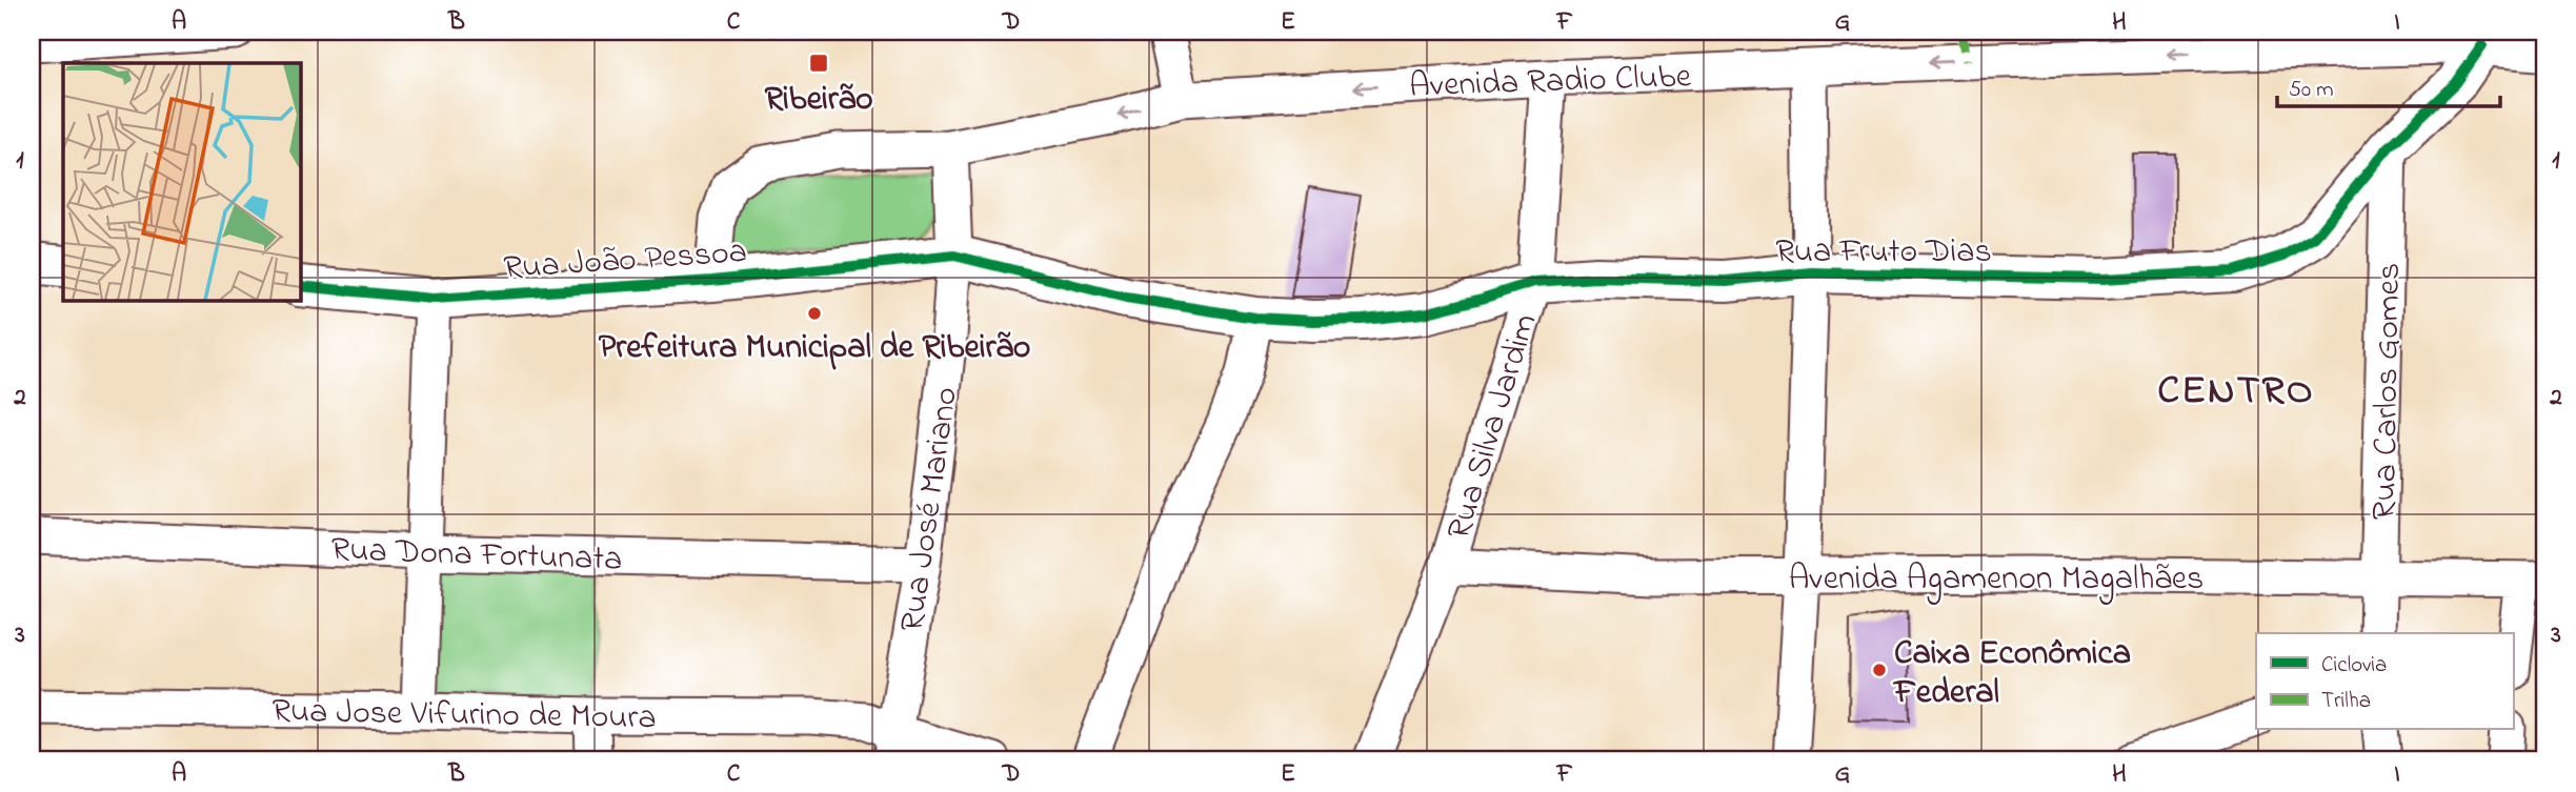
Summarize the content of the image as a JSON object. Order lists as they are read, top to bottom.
{
  "streets": {
    "street": [
      "Avenida Radio Clube",
      "Rua Fruto Dias",
      "Rua João Pessoa",
      "Rua Carlos Gomes",
      "Rua Silva Jardim",
      "Rua José Mariano",
      "Rua Dona Fortunata",
      "Avenida Agamenon Magalhães",
      "Rua Jose Vifurino de Moura"
    ]
  },
  "crossings": [
    ["Avenida Radio Clube", "Rua Fruto Dias"],
    ["Avenida Radio Clube", "Rua João Pessoa"],
    ["Avenida Radio Clube", "Rua Silva Jardim"],
    ["Avenida Radio Clube", "Rua José Mariano"],
    ["Rua Fruto Dias", "Rua João Pessoa"],
    ["Rua Fruto Dias", "Rua Carlos Gomes"],
    ["Rua Fruto Dias", "Rua Silva Jardim"],
    ["Rua João Pessoa", "Rua José Mariano"],
    ["Rua Carlos Gomes", "Avenida Agamenon Magalhães"],
    ["Rua Silva Jardim", "Avenida Agamenon Magalhães"],
    ["Rua José Mariano", "Rua Dona Fortunata"],
    ["Rua José Mariano", "Rua Jose Vifurino de Moura"]
  ],
  "one_way": ["Avenida Radio Clube"],
  "districts": ["CENTRO"],
  "places": {
    "transit": ["Ribeirão"],
    "other": ["Prefeitura Municipal de Ribeirão", "Caixa Econômica Federal"]
  },
  "legend": ["Ciclovia", "Trilha"],
  "scale_bar": "50 m",
  "grid": {
    "columns": [
      "A",
      "B",
      "C",
      "D",
      "E",
      "F",
      "G",
      "H",
      "I"
    ],
    "rows": ["1", "2", "3"]
  }
}
